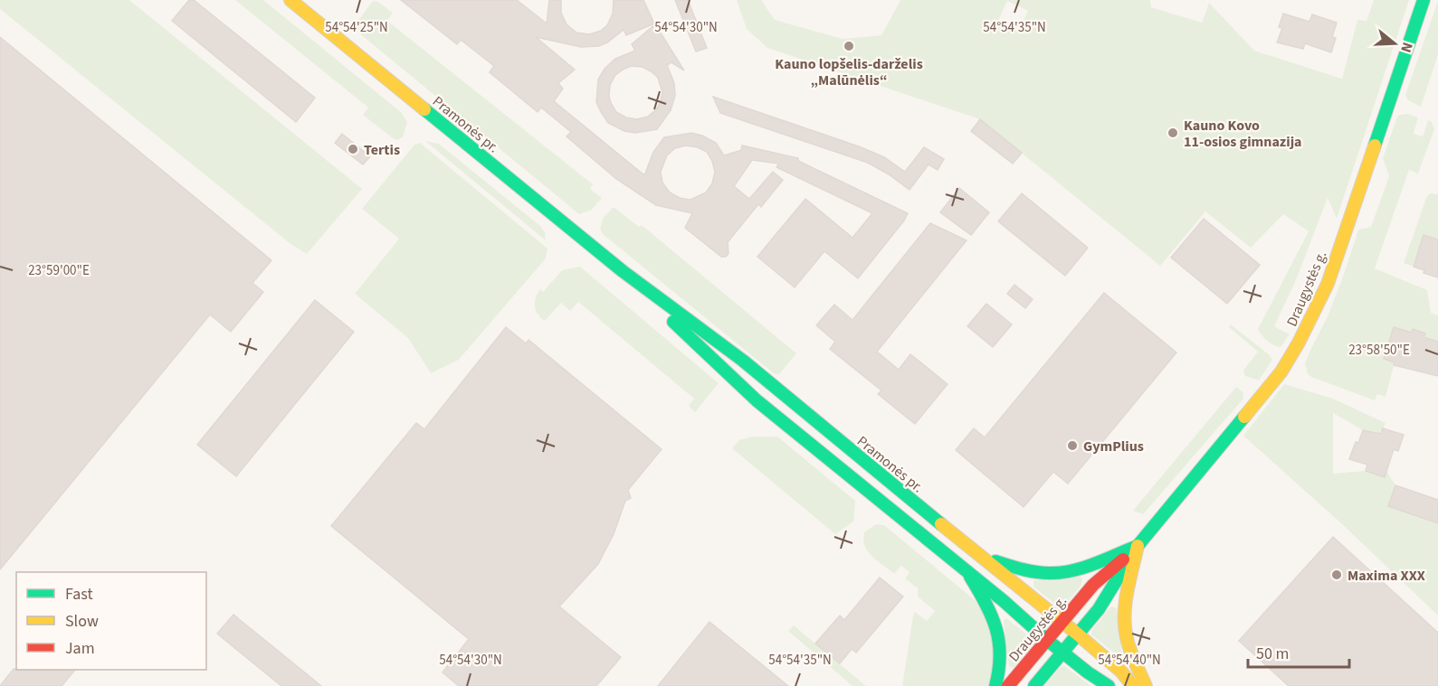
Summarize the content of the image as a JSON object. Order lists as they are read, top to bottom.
{
  "streets": {
    "main road": ["Pramonės pr.", "Draugystės g."]
  },
  "crossings": [
    ["Pramonės pr.", "Draugystės g."]
  ],
  "places": [
    "Kauno lopšelis-darželis „Malūnėlis“",
    "Kauno Kovo 11-osios gimnazija",
    "Tertis",
    "GymPlius",
    "Maxima XXX"
  ],
  "legend": ["Fast", "Slow", "Jam"],
  "scale_bar": "50 m",
  "north": "right",
  "coordinates": [
    "54°54'25\"N",
    "54°54'30\"N",
    "54°54'35\"N",
    "23°59'00\"E",
    "23°58'50\"E",
    "54°54'40\"N"
  ]
}
